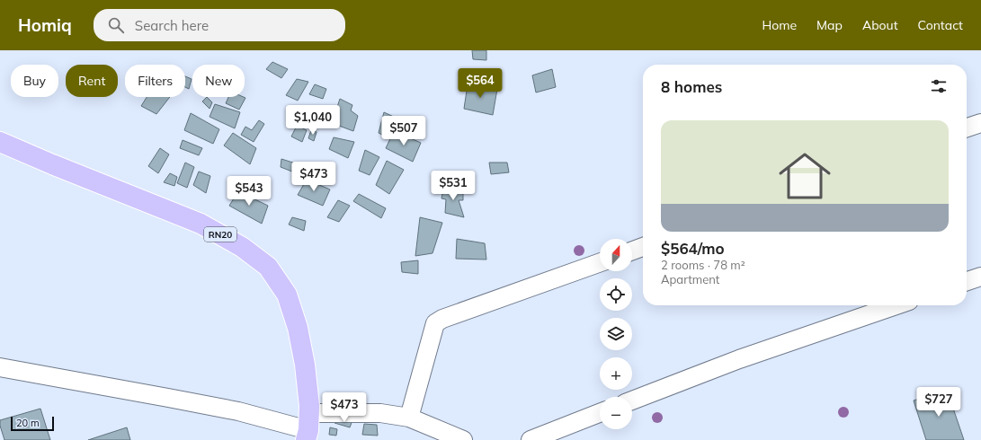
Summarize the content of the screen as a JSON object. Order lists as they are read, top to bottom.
{
  "streets": {
    "main road": ["RN20"]
  },
  "scale_bar": "20 m",
  "north": "top",
  "page": {
    "header": "Homiq",
    "search": "Search here",
    "nav": [
      "Home",
      "Map",
      "About",
      "Contact"
    ],
    "chip": [
      "Buy",
      "Rent",
      "Filters",
      "New"
    ],
    "heading": "8 homes",
    "price": [
      "$564",
      "$1,040",
      "$507",
      "$473",
      "$531",
      "$543",
      "$727",
      "$473"
    ],
    "list": [
      {
        "name": "$564/mo",
        "note": "2 rooms · 78 m² · Apartment"
      }
    ],
    "map_buttons": ["+", "−"],
    "scale": "20 m"
  }
}
